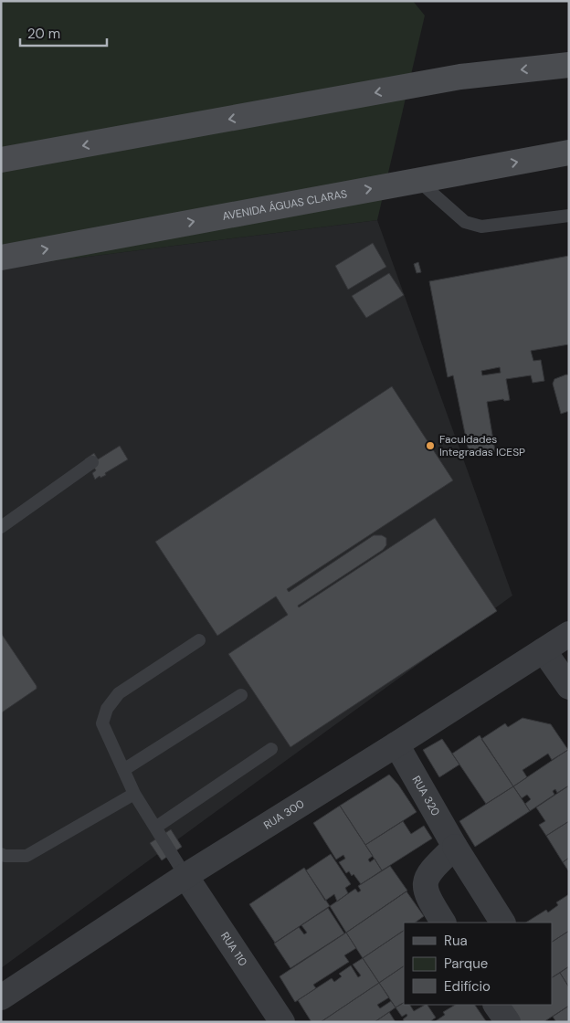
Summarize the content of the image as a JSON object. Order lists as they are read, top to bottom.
{
  "streets": {
    "main road": ["AVENIDA ÁGUAS CLARAS"],
    "street": ["RUA 320", "RUA 300", "RUA 110"]
  },
  "crossings": [
    ["RUA 320", "RUA 300"],
    ["RUA 300", "RUA 110"]
  ],
  "places": ["Faculdades Integradas ICESP"],
  "legend": ["Rua", "Parque", "Edifício"],
  "scale_bar": "20 m"
}
